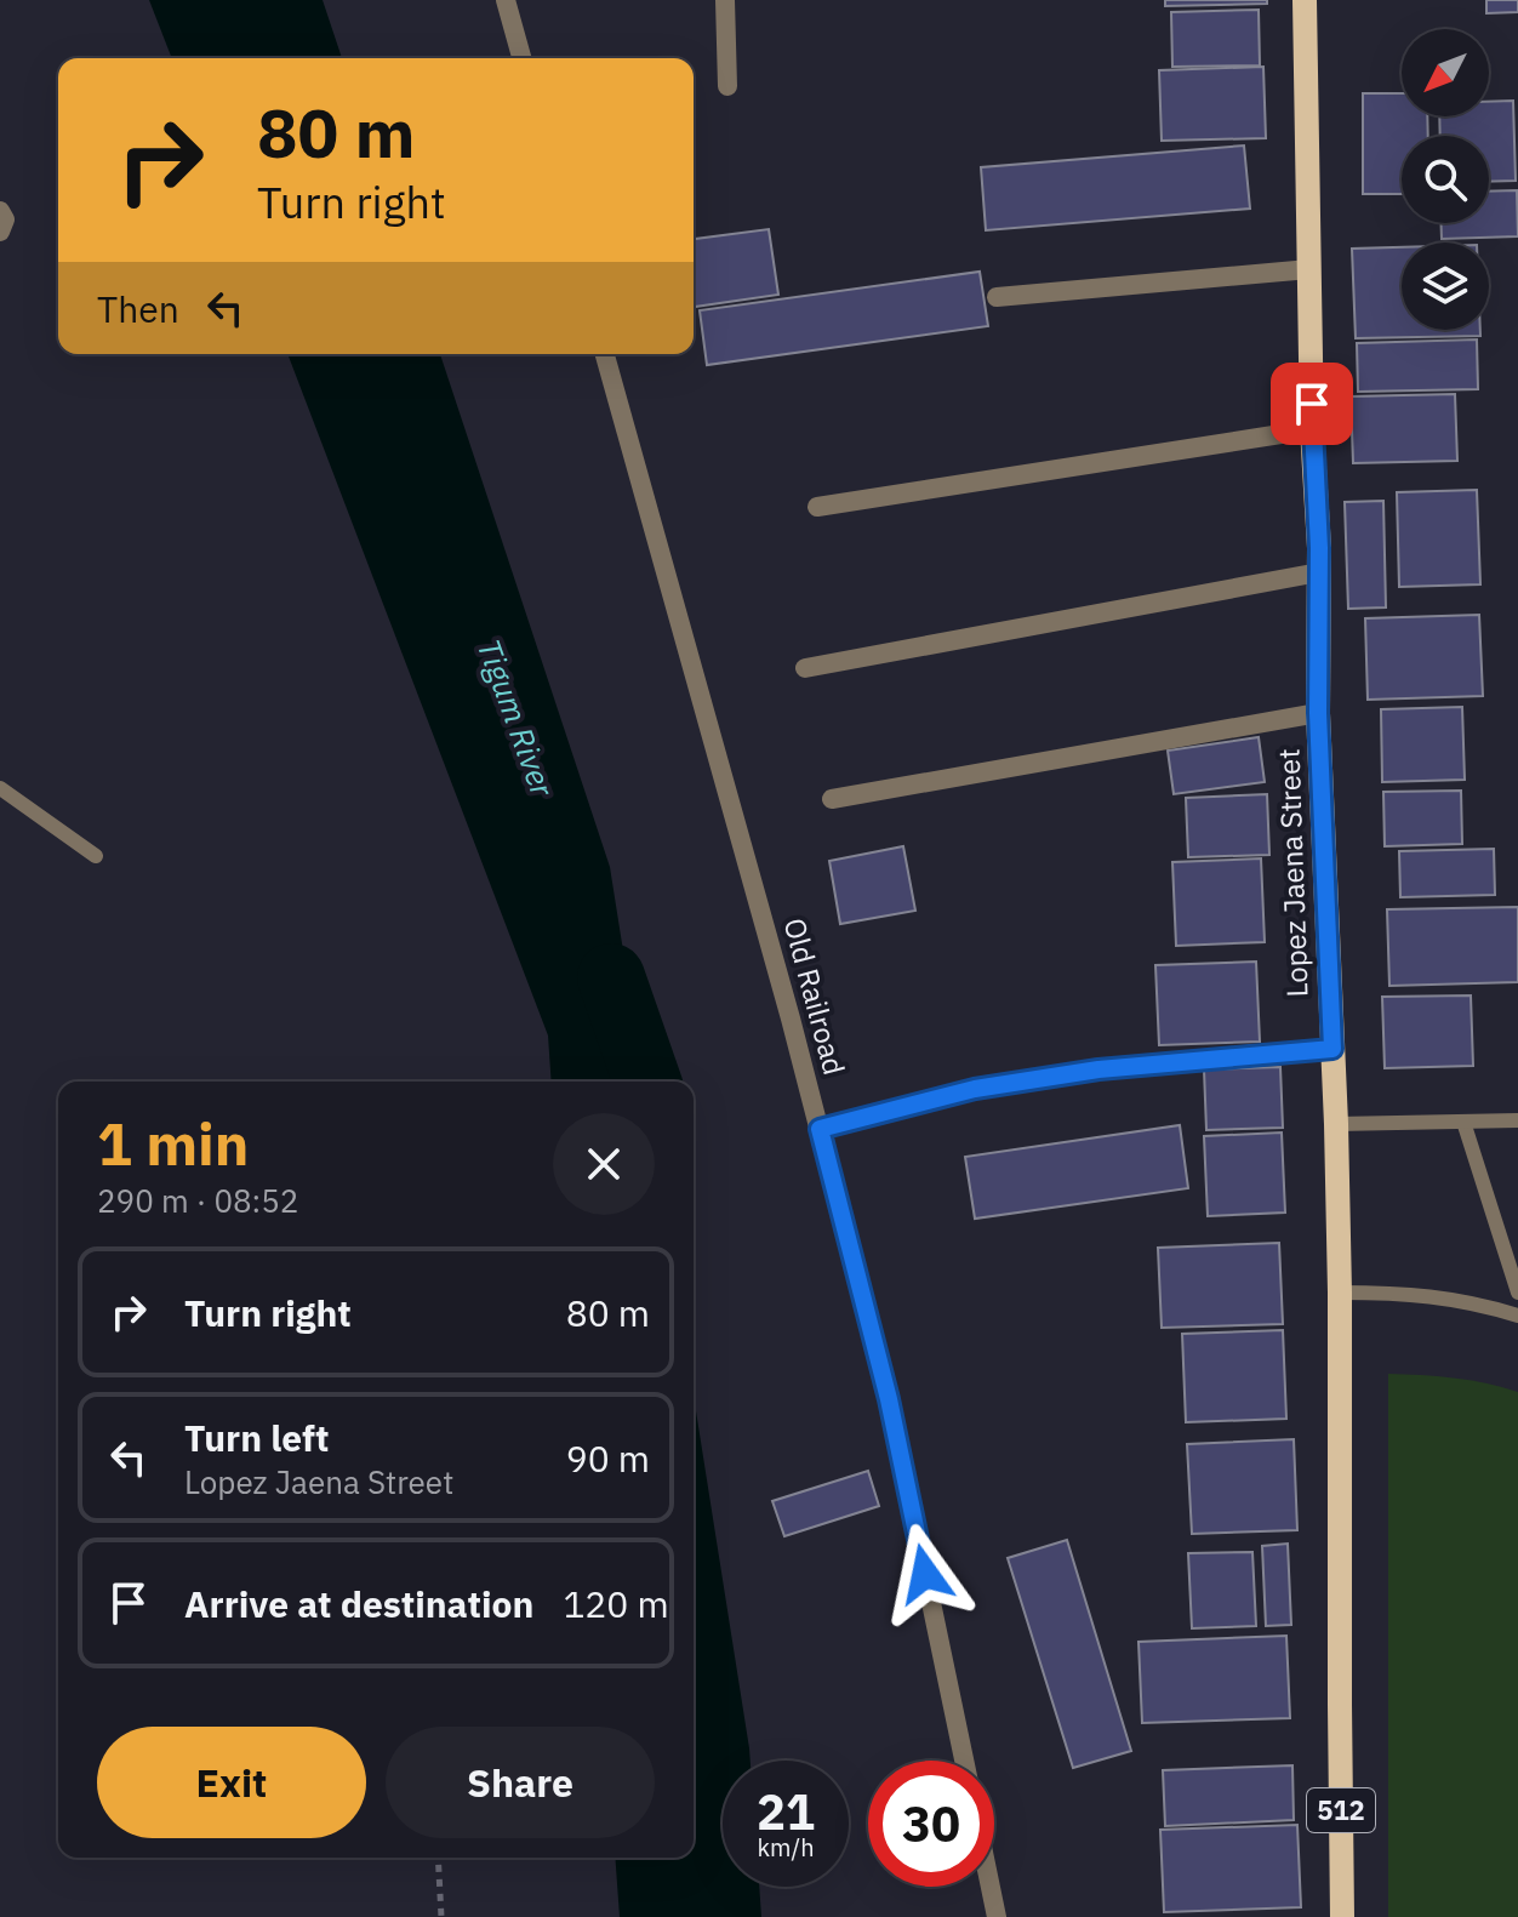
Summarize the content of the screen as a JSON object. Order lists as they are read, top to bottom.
{
  "streets": {
    "main road": ["Lopez Jaena Street", "512"],
    "street": ["Old Railroad"]
  },
  "water": ["Tigum River"],
  "north": "bottom left",
  "page": {
    "turn": ["80 m", "Turn right"],
    "then": "Then",
    "heading": ["1 min", "290 m · 08:52"],
    "list": [
      {
        "name": "Turn right",
        "value": "80 m"
      },
      {
        "name": "Turn left",
        "note": "Lopez Jaena Street",
        "value": "90 m"
      },
      {
        "name": "Arrive at destination",
        "value": "120 m"
      }
    ],
    "buttons": ["Exit", "Share"],
    "speed": "21 km/h",
    "limit": "30"
  }
}
